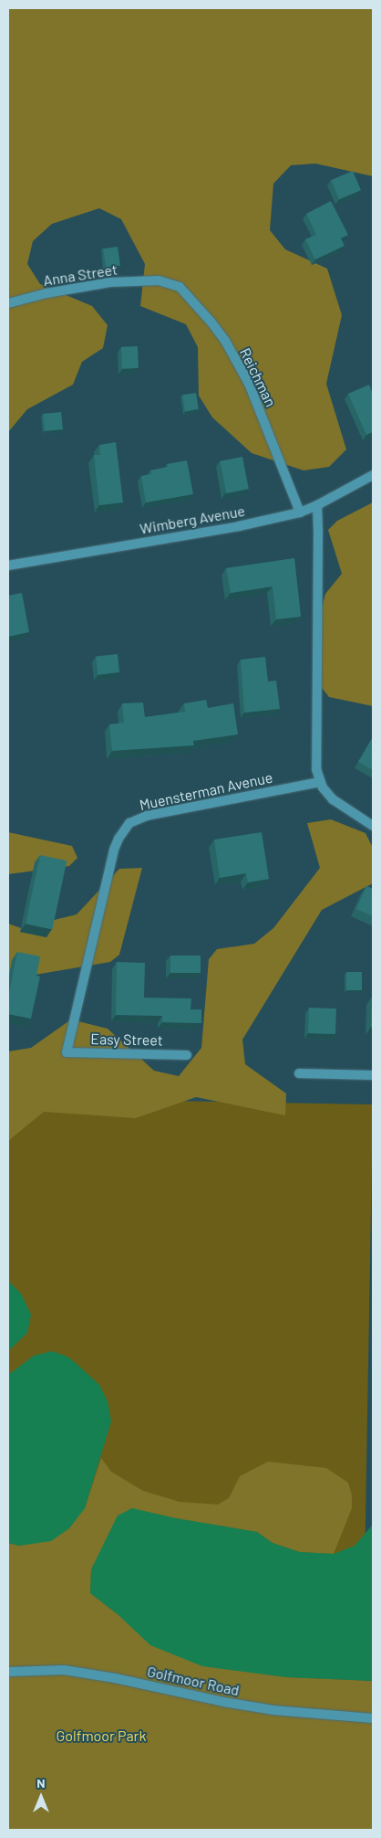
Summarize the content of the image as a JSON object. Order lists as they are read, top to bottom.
{
  "streets": {
    "street": [
      "Anna Street",
      "Reichman",
      "Wimberg Avenue",
      "Muensterman Avenue",
      "Easy Street",
      "Golfmoor Road"
    ]
  },
  "crossings": [
    ["Anna Street", "Reichman"],
    ["Reichman", "Wimberg Avenue"],
    ["Muensterman Avenue", "Easy Street"]
  ],
  "parks": ["Golfmoor Park"],
  "north": "top"
}
